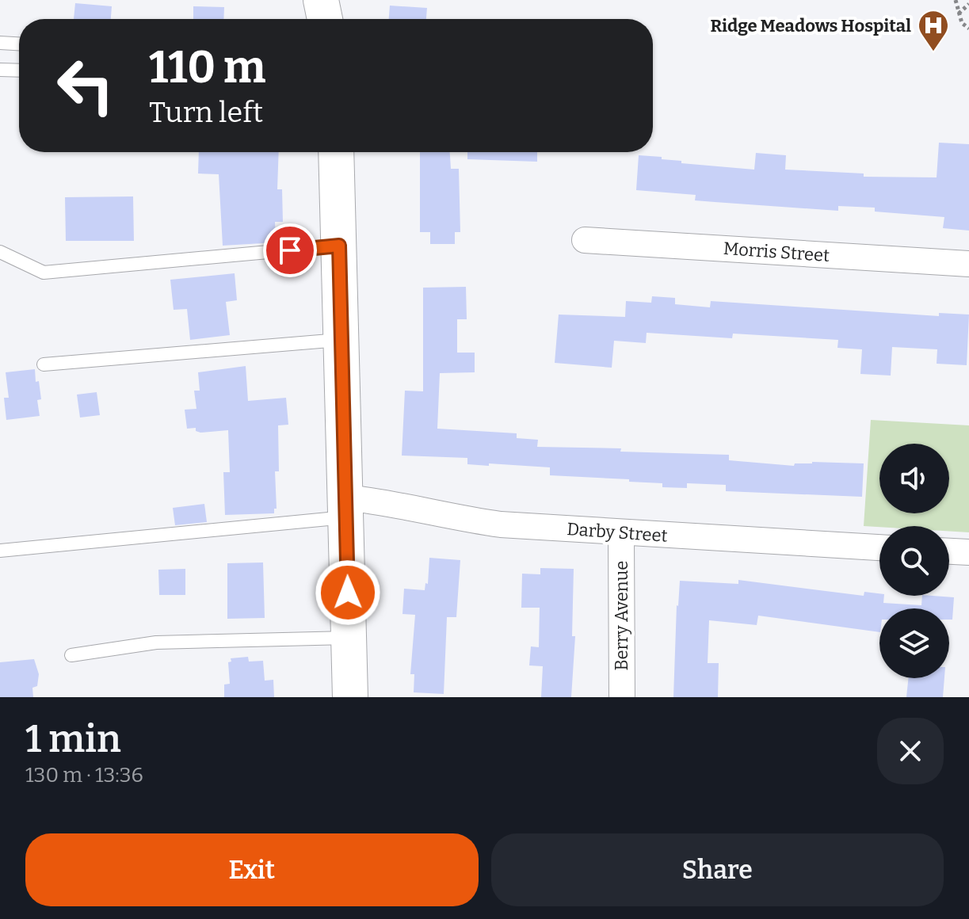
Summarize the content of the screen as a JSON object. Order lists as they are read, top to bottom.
{
  "streets": {
    "street": ["Morris Street", "Darby Street", "Berry Avenue"]
  },
  "crossings": [
    ["Darby Street", "Berry Avenue"]
  ],
  "places": {
    "hospital": ["Ridge Meadows Hospital"]
  },
  "page": {
    "turn": ["110 m", "Turn left"],
    "heading": ["1 min", "130 m · 13:36"],
    "buttons": ["Exit", "Share"]
  }
}
